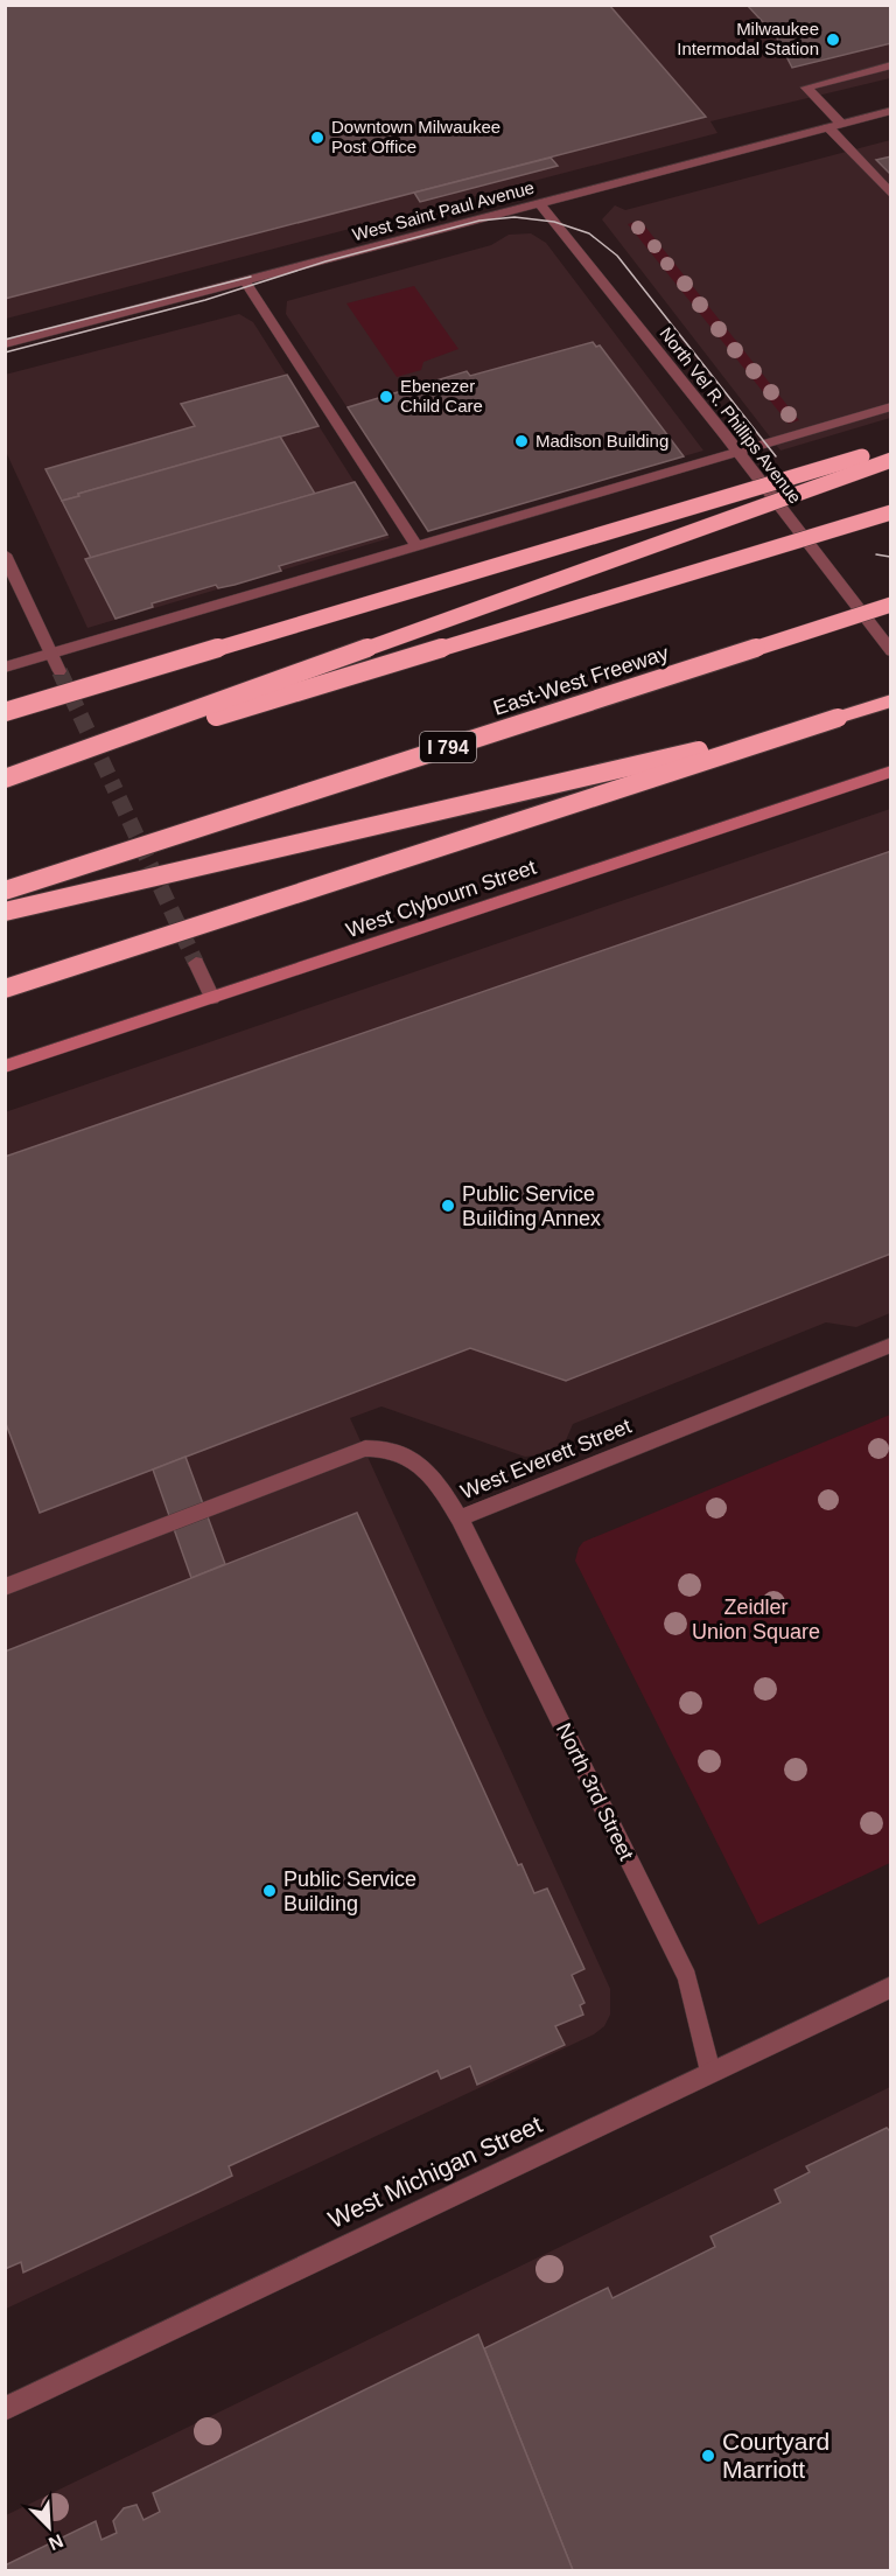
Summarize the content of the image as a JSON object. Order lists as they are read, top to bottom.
{
  "streets": {
    "highway": ["East-West Freeway", "I 794"],
    "main road": ["West Clybourn Street"],
    "street": [
      "West Saint Paul Avenue",
      "North Vel R. Phillips Avenue",
      "West Everett Street",
      "North 3rd Street",
      "West Michigan Street"
    ]
  },
  "crossings": [
    ["West Saint Paul Avenue", "North Vel R. Phillips Avenue"],
    ["West Everett Street", "North 3rd Street"],
    ["North 3rd Street", "West Michigan Street"]
  ],
  "parks": ["Zeidler Union Square"],
  "places": [
    "Milwaukee Intermodal Station",
    "Downtown Milwaukee Post Office",
    "Ebenezer Child Care",
    "Madison Building",
    "Public Service Building Annex",
    "Public Service Building",
    "Courtyard Marriott"
  ],
  "north": "bottom right"
}
